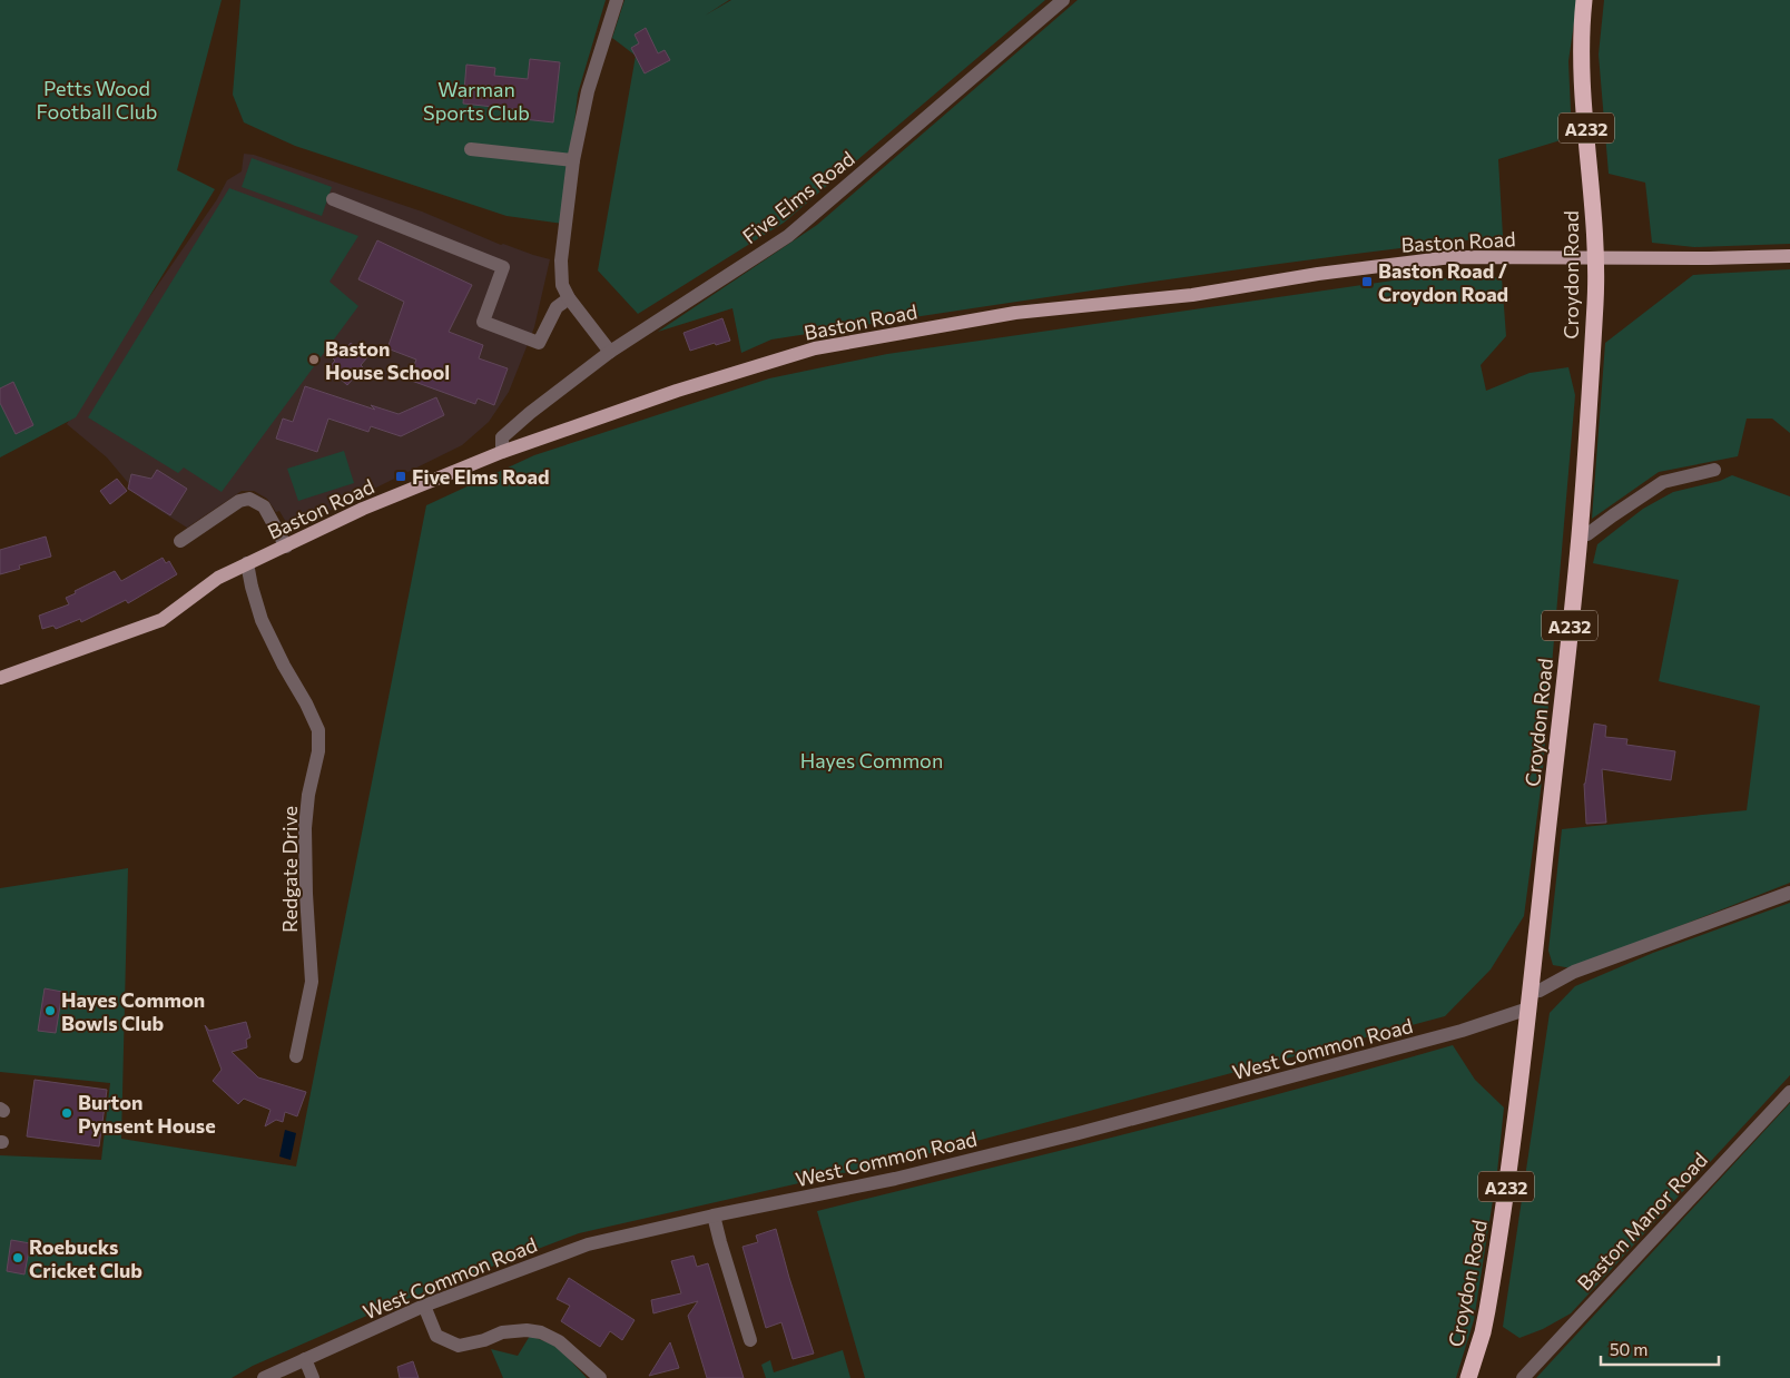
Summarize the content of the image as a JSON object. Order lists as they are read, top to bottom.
{
  "streets": {
    "highway": ["A232", "Croydon Road"],
    "main road": ["Baston Road"],
    "street": [
      "Five Elms Road",
      "Redgate Drive",
      "West Common Road",
      "Baston Manor Road"
    ]
  },
  "crossings": [
    ["Five Elms Road", "Baston Road"],
    ["Baston Road", "Croydon Road"],
    ["Baston Road", "Redgate Drive"],
    ["Croydon Road", "West Common Road"]
  ],
  "parks": ["Petts Wood Football Club", "Warman Sports Club", "Hayes Common"],
  "places": {
    "transit": ["Baston Road / Croydon Road", "Five Elms Road"],
    "other": [
      "Baston House School",
      "Hayes Common Bowls Club",
      "Burton Pynsent House",
      "Roebucks Cricket Club"
    ]
  },
  "scale_bar": "50 m"
}
